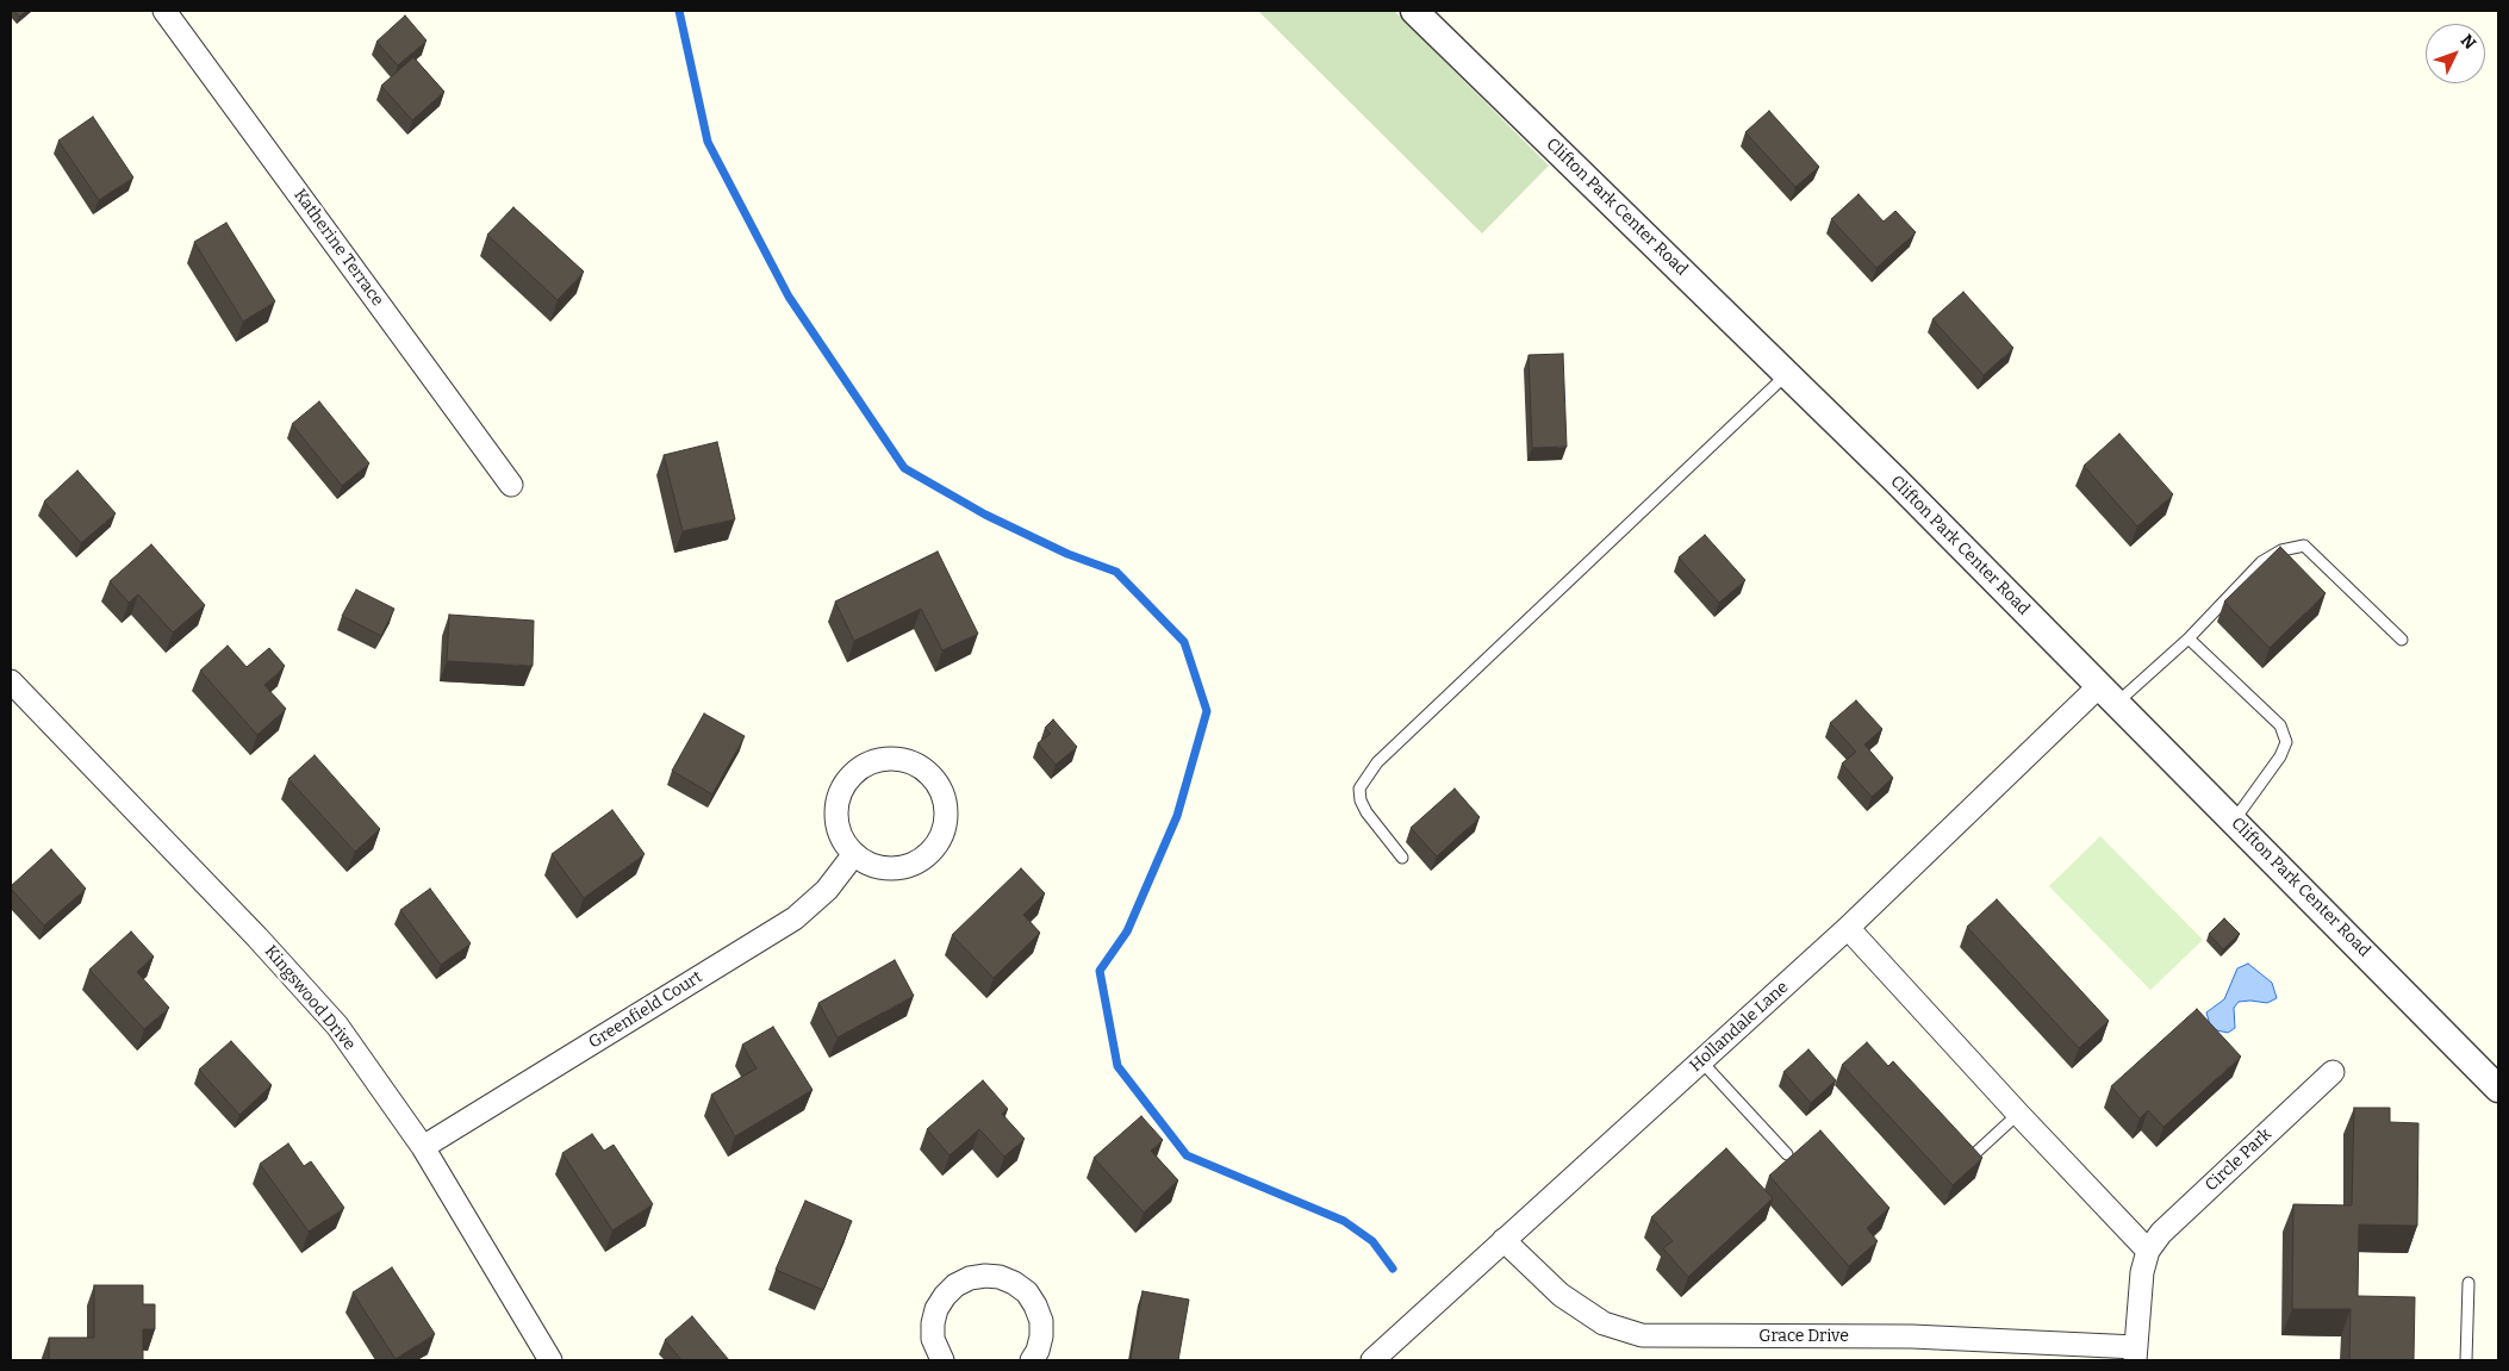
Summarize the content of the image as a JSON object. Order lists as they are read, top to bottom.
{
  "streets": {
    "street": [
      "Clifton Park Center Road",
      "Katherine Terrace",
      "Kingswood Drive",
      "Greenfield Court",
      "Hollandale Lane",
      "Circle Park",
      "Grace Drive"
    ]
  },
  "crossings": [
    ["Clifton Park Center Road", "Hollandale Lane"],
    ["Kingswood Drive", "Greenfield Court"],
    ["Hollandale Lane", "Grace Drive"],
    ["Circle Park", "Grace Drive"]
  ],
  "north": "top right"
}
